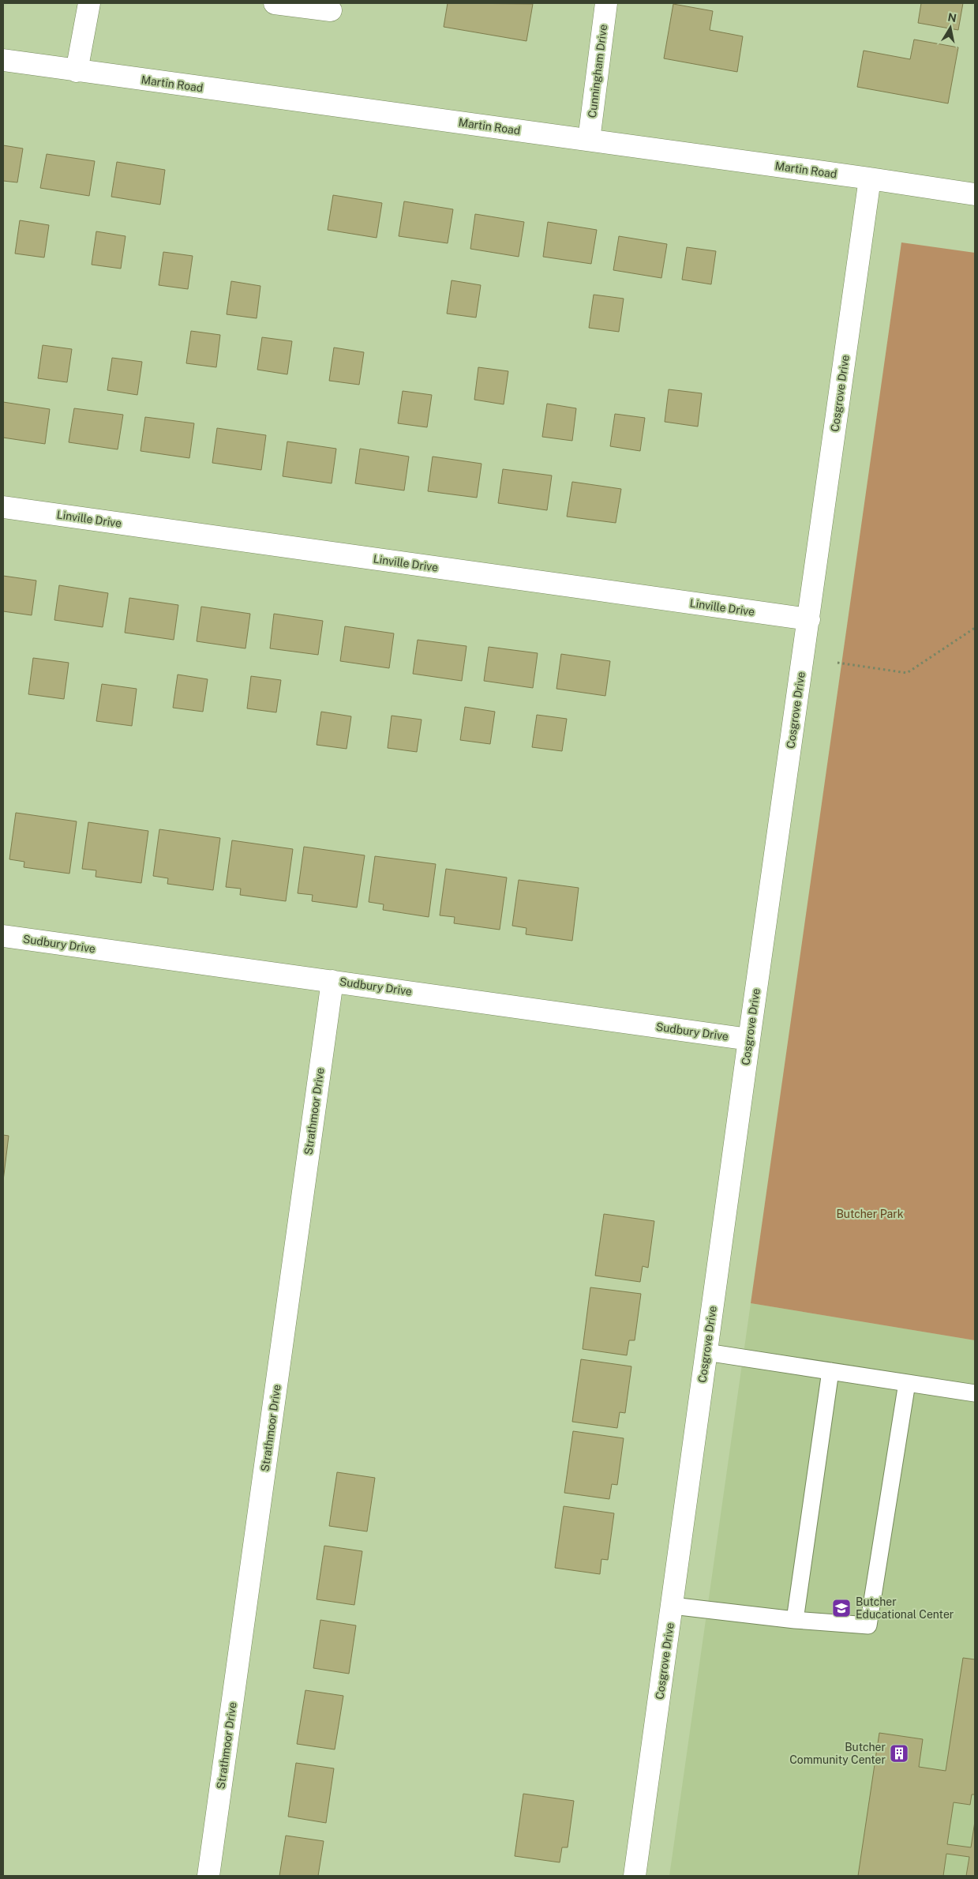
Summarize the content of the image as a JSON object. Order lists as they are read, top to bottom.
{
  "streets": {
    "street": [
      "Cunningham Drive",
      "Martin Road",
      "Cosgrove Drive",
      "Linville Drive",
      "Sudbury Drive",
      "Strathmoor Drive"
    ]
  },
  "crossings": [
    ["Cunningham Drive", "Martin Road"],
    ["Martin Road", "Cosgrove Drive"],
    ["Cosgrove Drive", "Linville Drive"],
    ["Cosgrove Drive", "Sudbury Drive"],
    ["Sudbury Drive", "Strathmoor Drive"]
  ],
  "parks": ["Butcher Park"],
  "places": {
    "school or university": ["Butcher Educational Center"],
    "building": ["Butcher Community Center"]
  },
  "north": "top"
}
